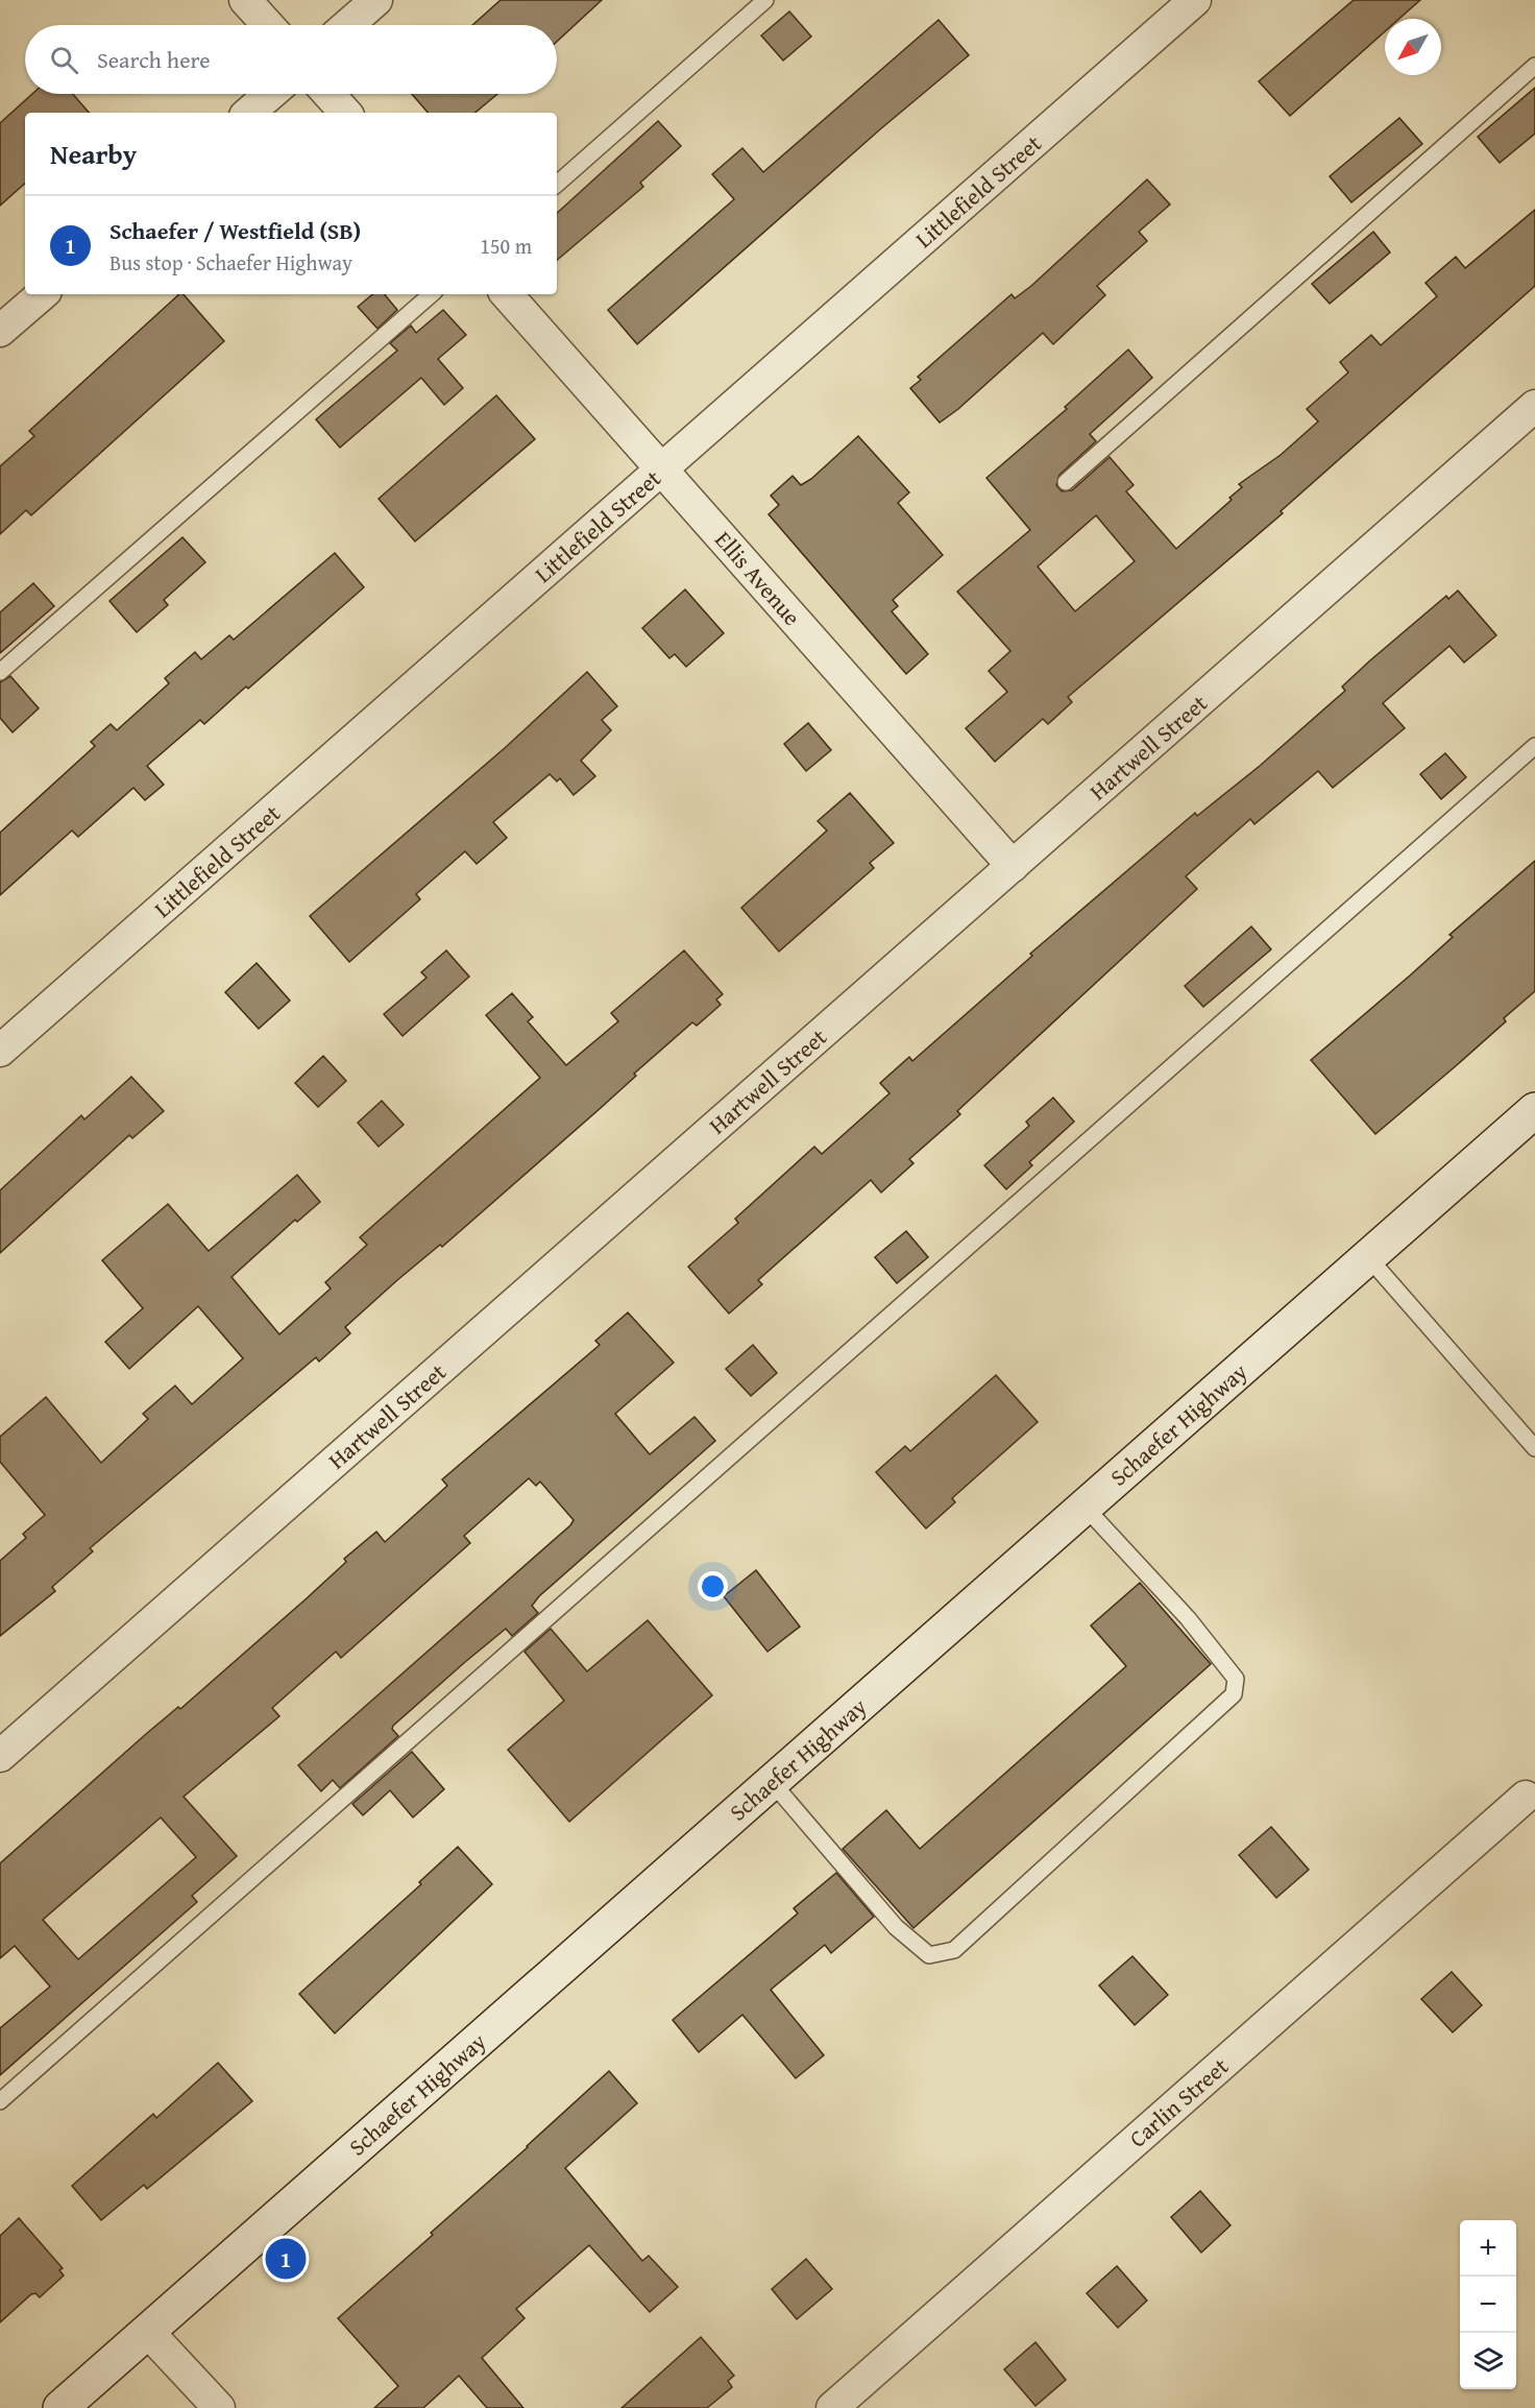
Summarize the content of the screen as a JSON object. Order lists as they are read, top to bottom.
{
  "streets": {
    "main road": ["Schaefer Highway"],
    "street": [
      "Littlefield Street",
      "Ellis Avenue",
      "Hartwell Street",
      "Carlin Street"
    ]
  },
  "crossings": [
    ["Littlefield Street", "Ellis Avenue"],
    ["Ellis Avenue", "Hartwell Street"]
  ],
  "north": "bottom left",
  "page": {
    "search": "Search here",
    "heading": "Nearby",
    "list": [
      {
        "mark": "1",
        "name": "Schaefer / Westfield (SB)",
        "note": "Bus stop · Schaefer Highway",
        "value": "150 m"
      }
    ],
    "map_buttons": ["+", "−"],
    "pins": "1"
  }
}
